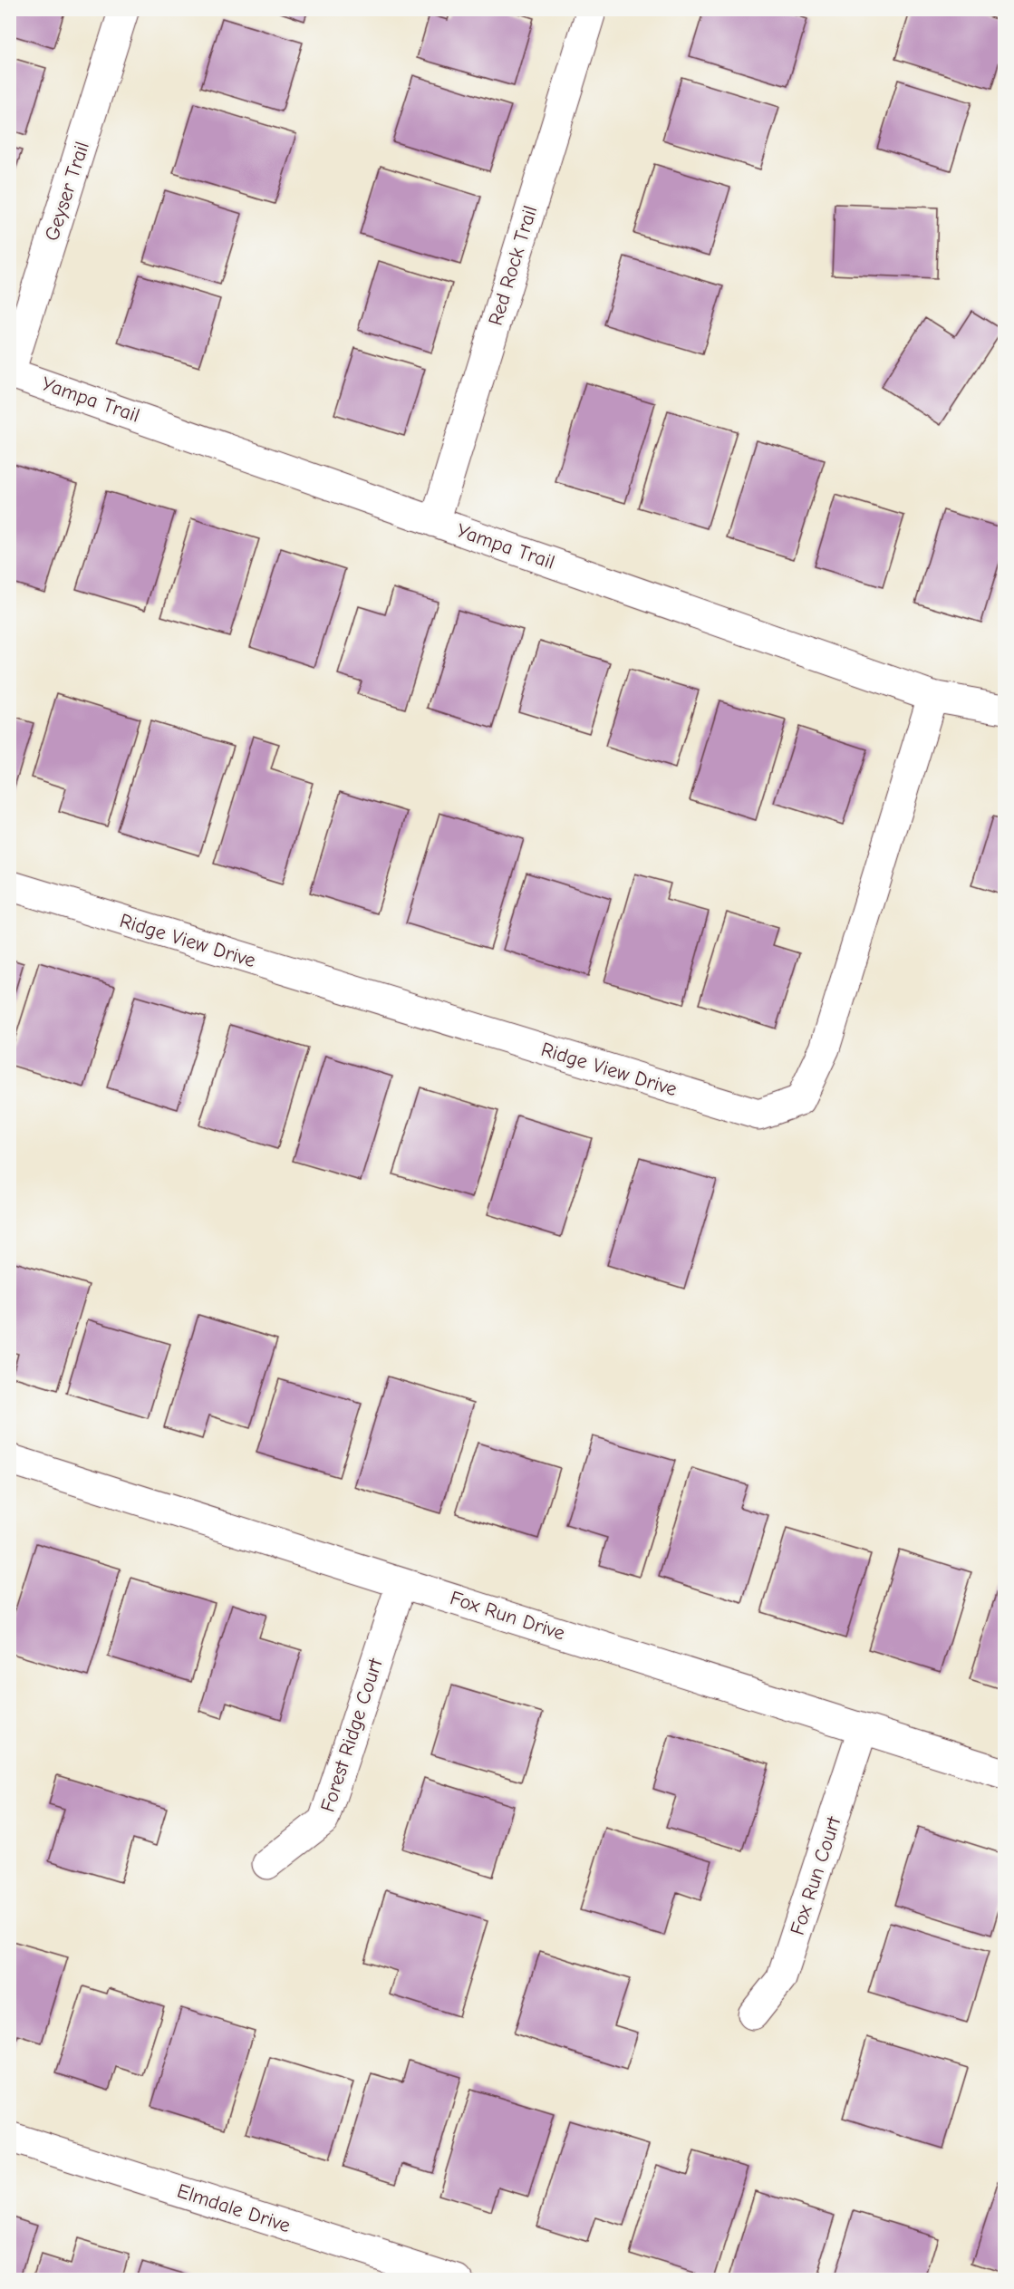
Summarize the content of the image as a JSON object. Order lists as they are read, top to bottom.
{
  "streets": {
    "street": [
      "Geyser Trail",
      "Red Rock Trail",
      "Yampa Trail",
      "Ridge View Drive",
      "Fox Run Drive",
      "Forest Ridge Court",
      "Fox Run Court",
      "Elmdale Drive"
    ]
  },
  "crossings": [
    ["Geyser Trail", "Yampa Trail"],
    ["Red Rock Trail", "Yampa Trail"],
    ["Yampa Trail", "Ridge View Drive"],
    ["Fox Run Drive", "Forest Ridge Court"],
    ["Fox Run Drive", "Fox Run Court"]
  ]
}
